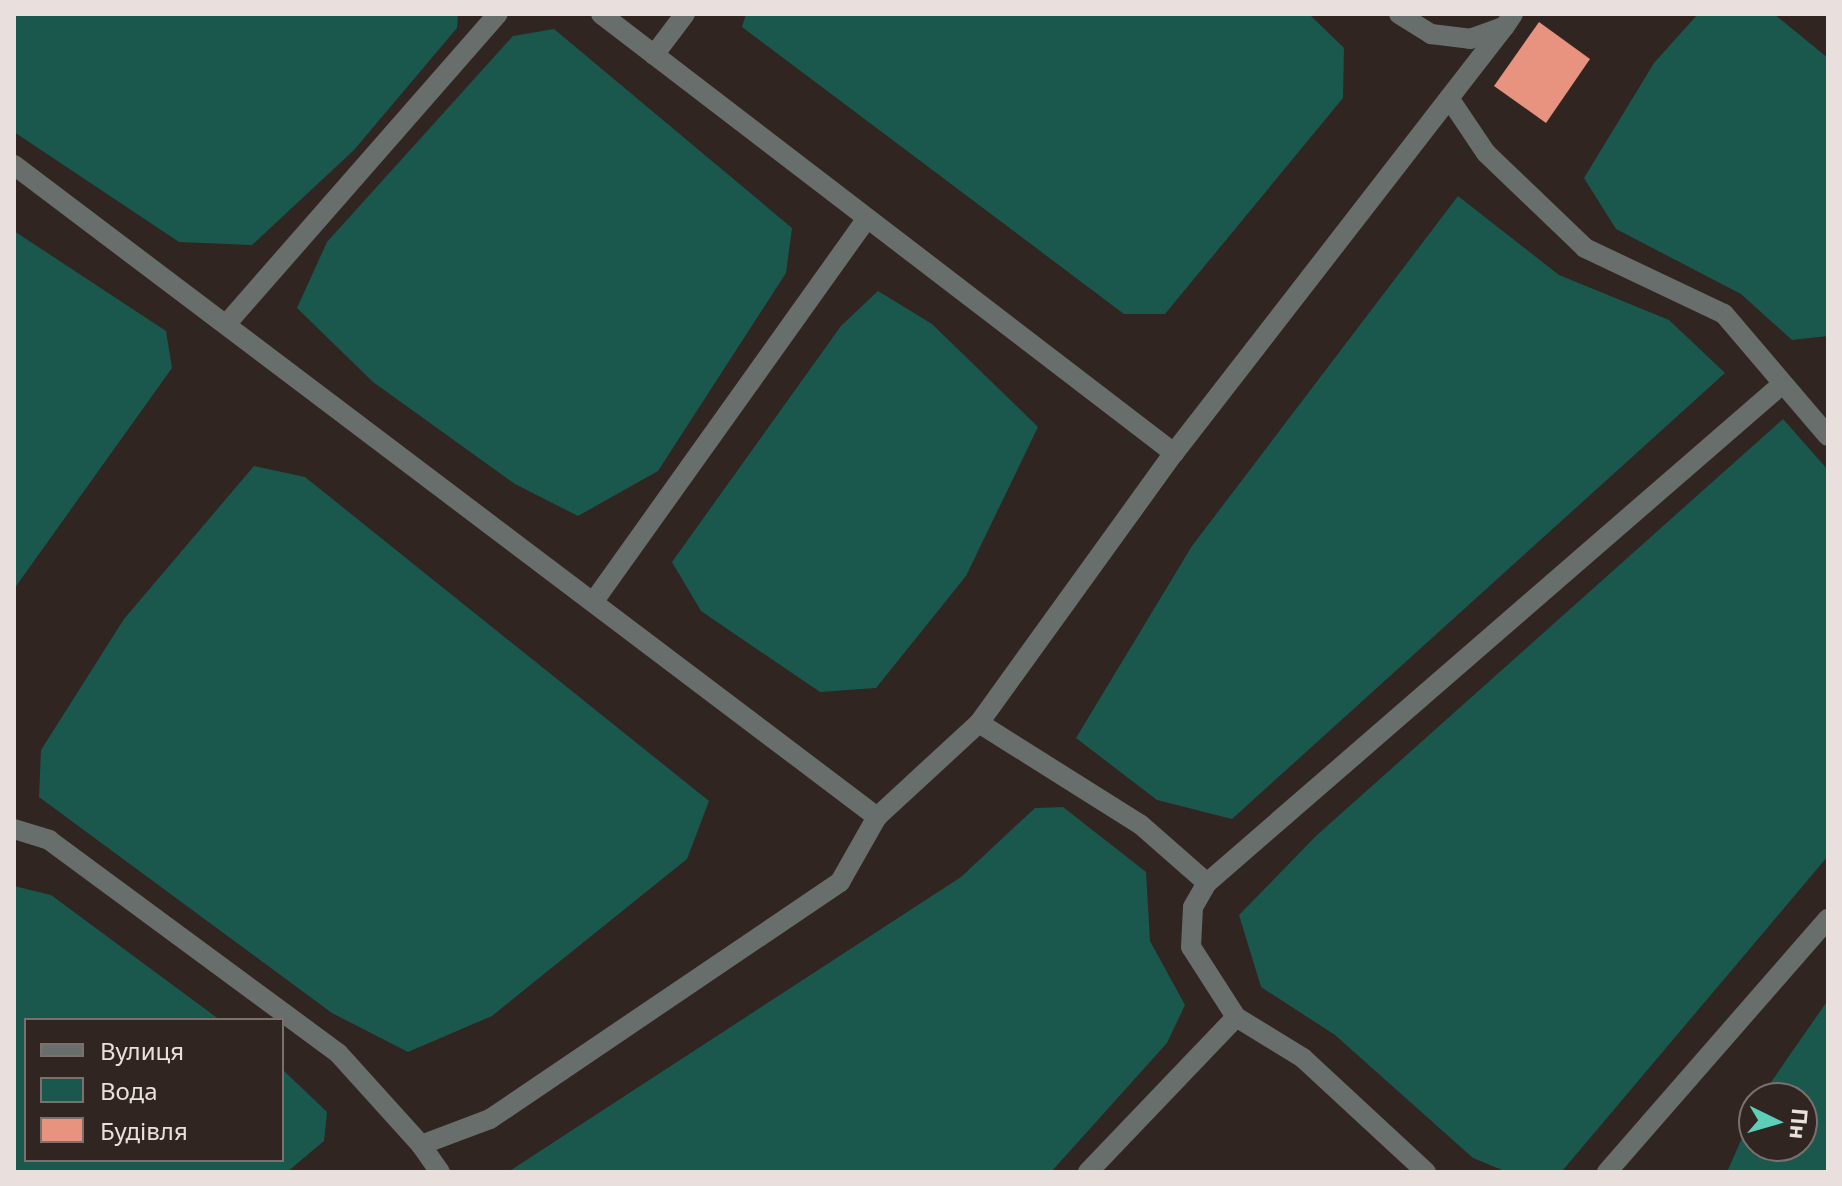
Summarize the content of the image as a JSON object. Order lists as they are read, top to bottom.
{
  "legend": ["Вулиця", "Вода", "Будівля"],
  "north": "right"
}
